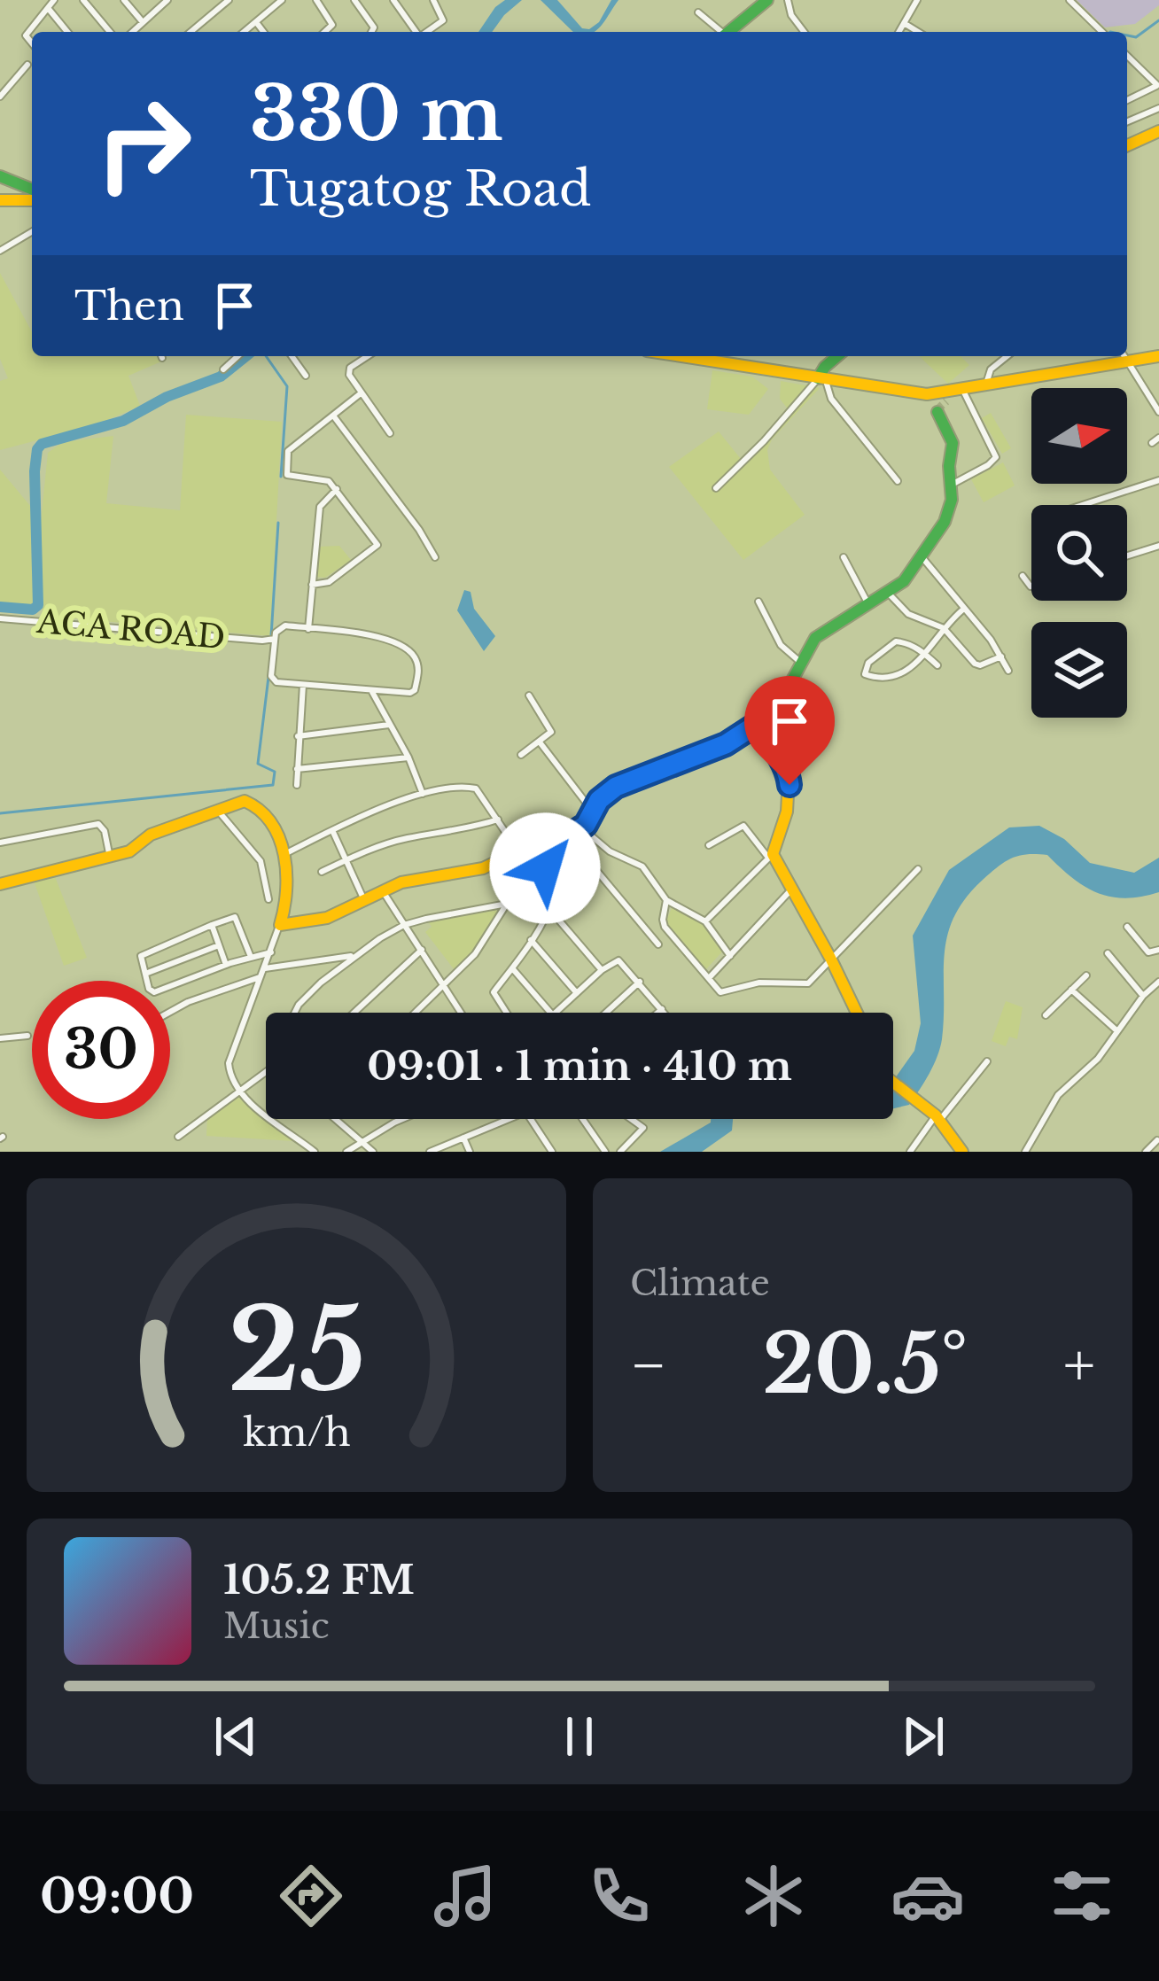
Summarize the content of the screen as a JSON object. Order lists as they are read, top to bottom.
{
  "streets": {
    "street": ["ACA ROAD"]
  },
  "north": "right",
  "page": {
    "turn": ["330 m", "Tugatog Road"],
    "then": "Then",
    "limit": "30",
    "trip": "09:01 · 1 min · 410 m",
    "tile": "Climate",
    "heat": ["−", "20.5°", "+"],
    "song": ["105.2 FM", "Music"],
    "tabs": "09:00",
    "gauge": ["25", "km/h"]
  }
}
